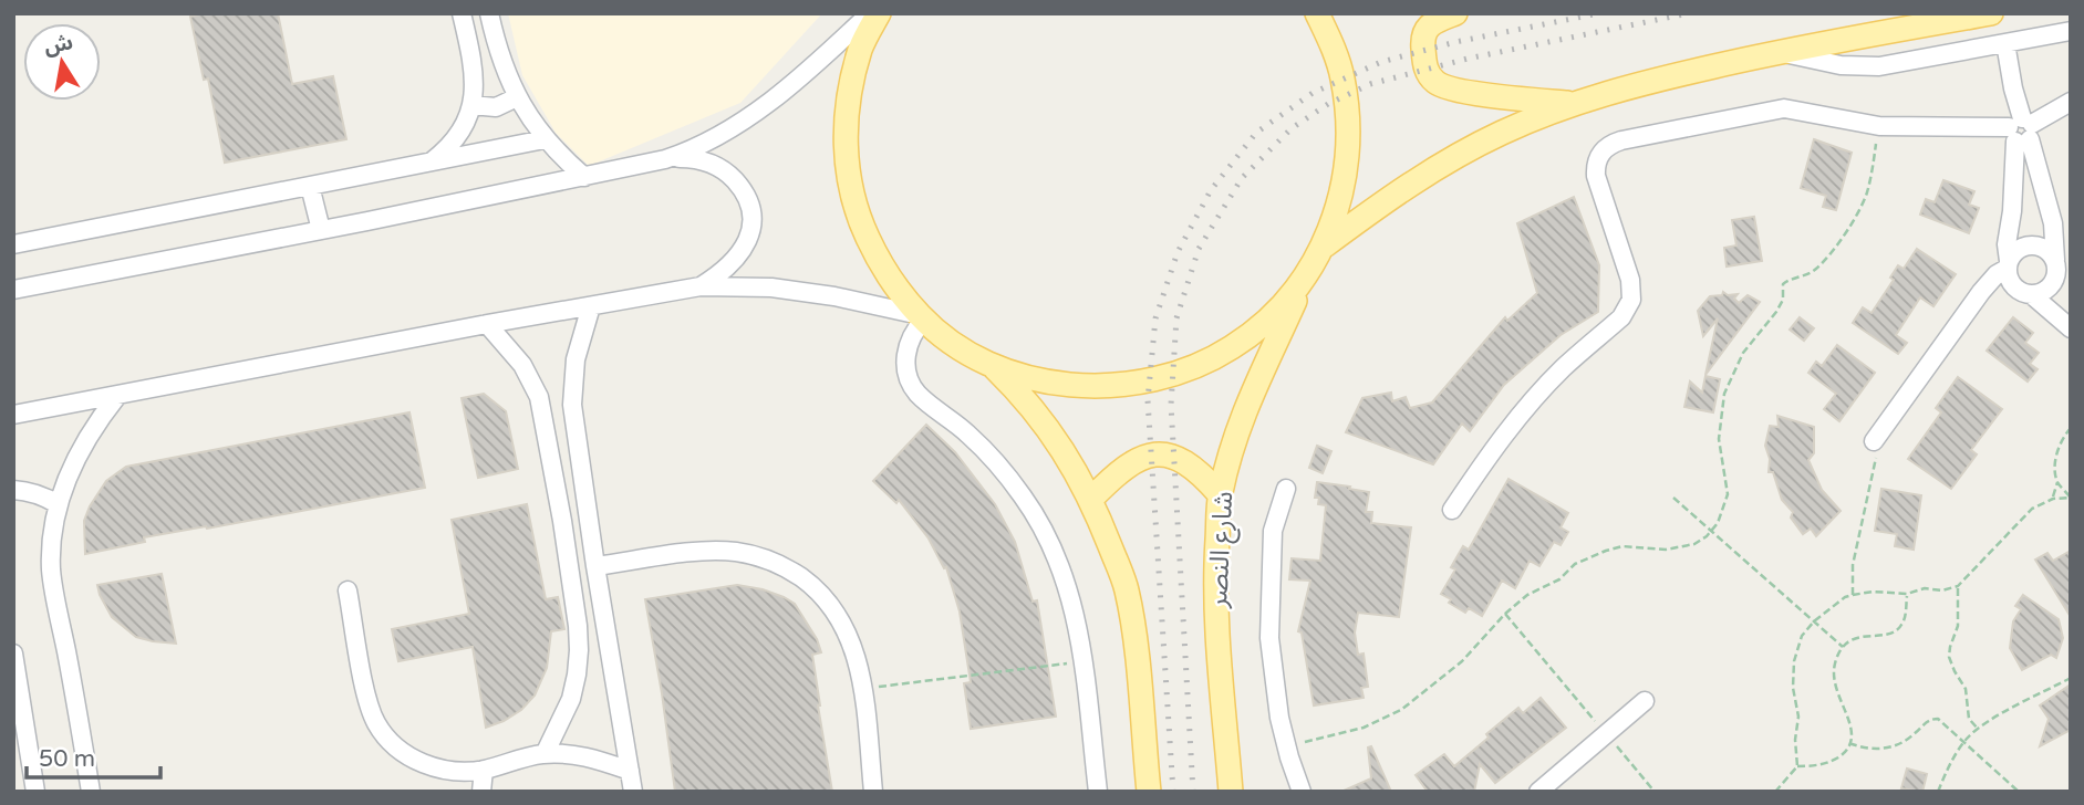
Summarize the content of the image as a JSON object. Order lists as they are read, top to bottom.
{
  "streets": {
    "main road": ["شارع النصر"]
  },
  "scale_bar": "50 m",
  "north": "top"
}
